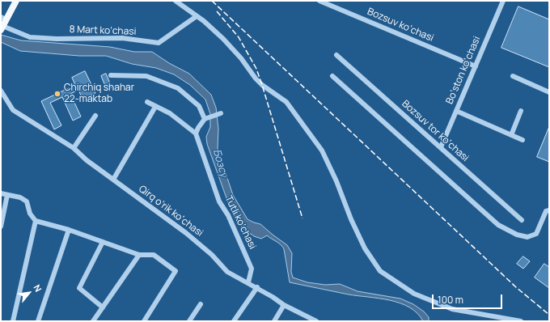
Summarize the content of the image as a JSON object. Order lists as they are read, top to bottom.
{
  "streets": {
    "street": [
      "Bozsuv ko‘chasi",
      "8 Mart ko‘chasi",
      "Bo‘ston ko‘chasi",
      "Bozsuv tor ko‘chasi",
      "Qirq o‘rik ko‘chasi",
      "Tutli ko‘chasi"
    ]
  },
  "crossings": [
    ["Bozsuv ko‘chasi", "Bo‘ston ko‘chasi"],
    ["Bo‘ston ko‘chasi", "Bozsuv tor ko‘chasi"],
    ["Qirq o‘rik ko‘chasi", "Tutli ko‘chasi"]
  ],
  "water": ["Бозсу"],
  "places": ["Chirchiq shahar 22-maktab"],
  "scale_bar": "100 m",
  "north": "top right"
}
